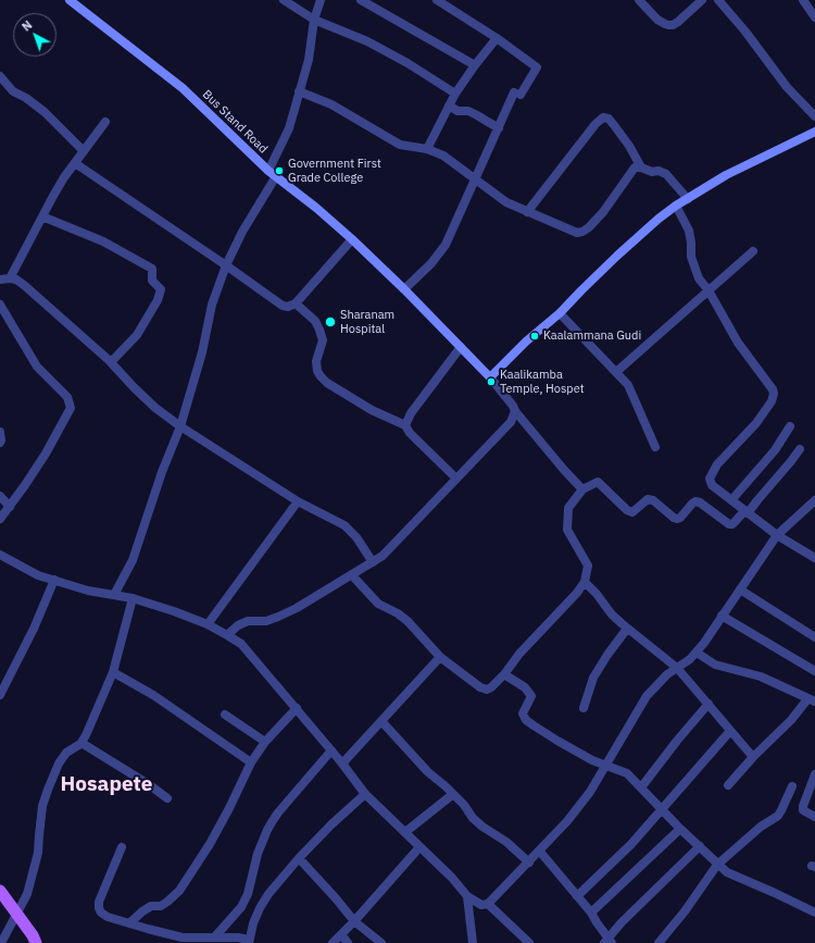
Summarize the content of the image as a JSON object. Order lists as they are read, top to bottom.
{
  "streets": {
    "main road": ["Bus Stand Road"]
  },
  "districts": ["Hosapete"],
  "places": [
    "Government First Grade College",
    "Sharanam Hospital",
    "Kaalammana Gudi",
    "Kaalikamba Temple, Hospet"
  ],
  "north": "top left"
}
